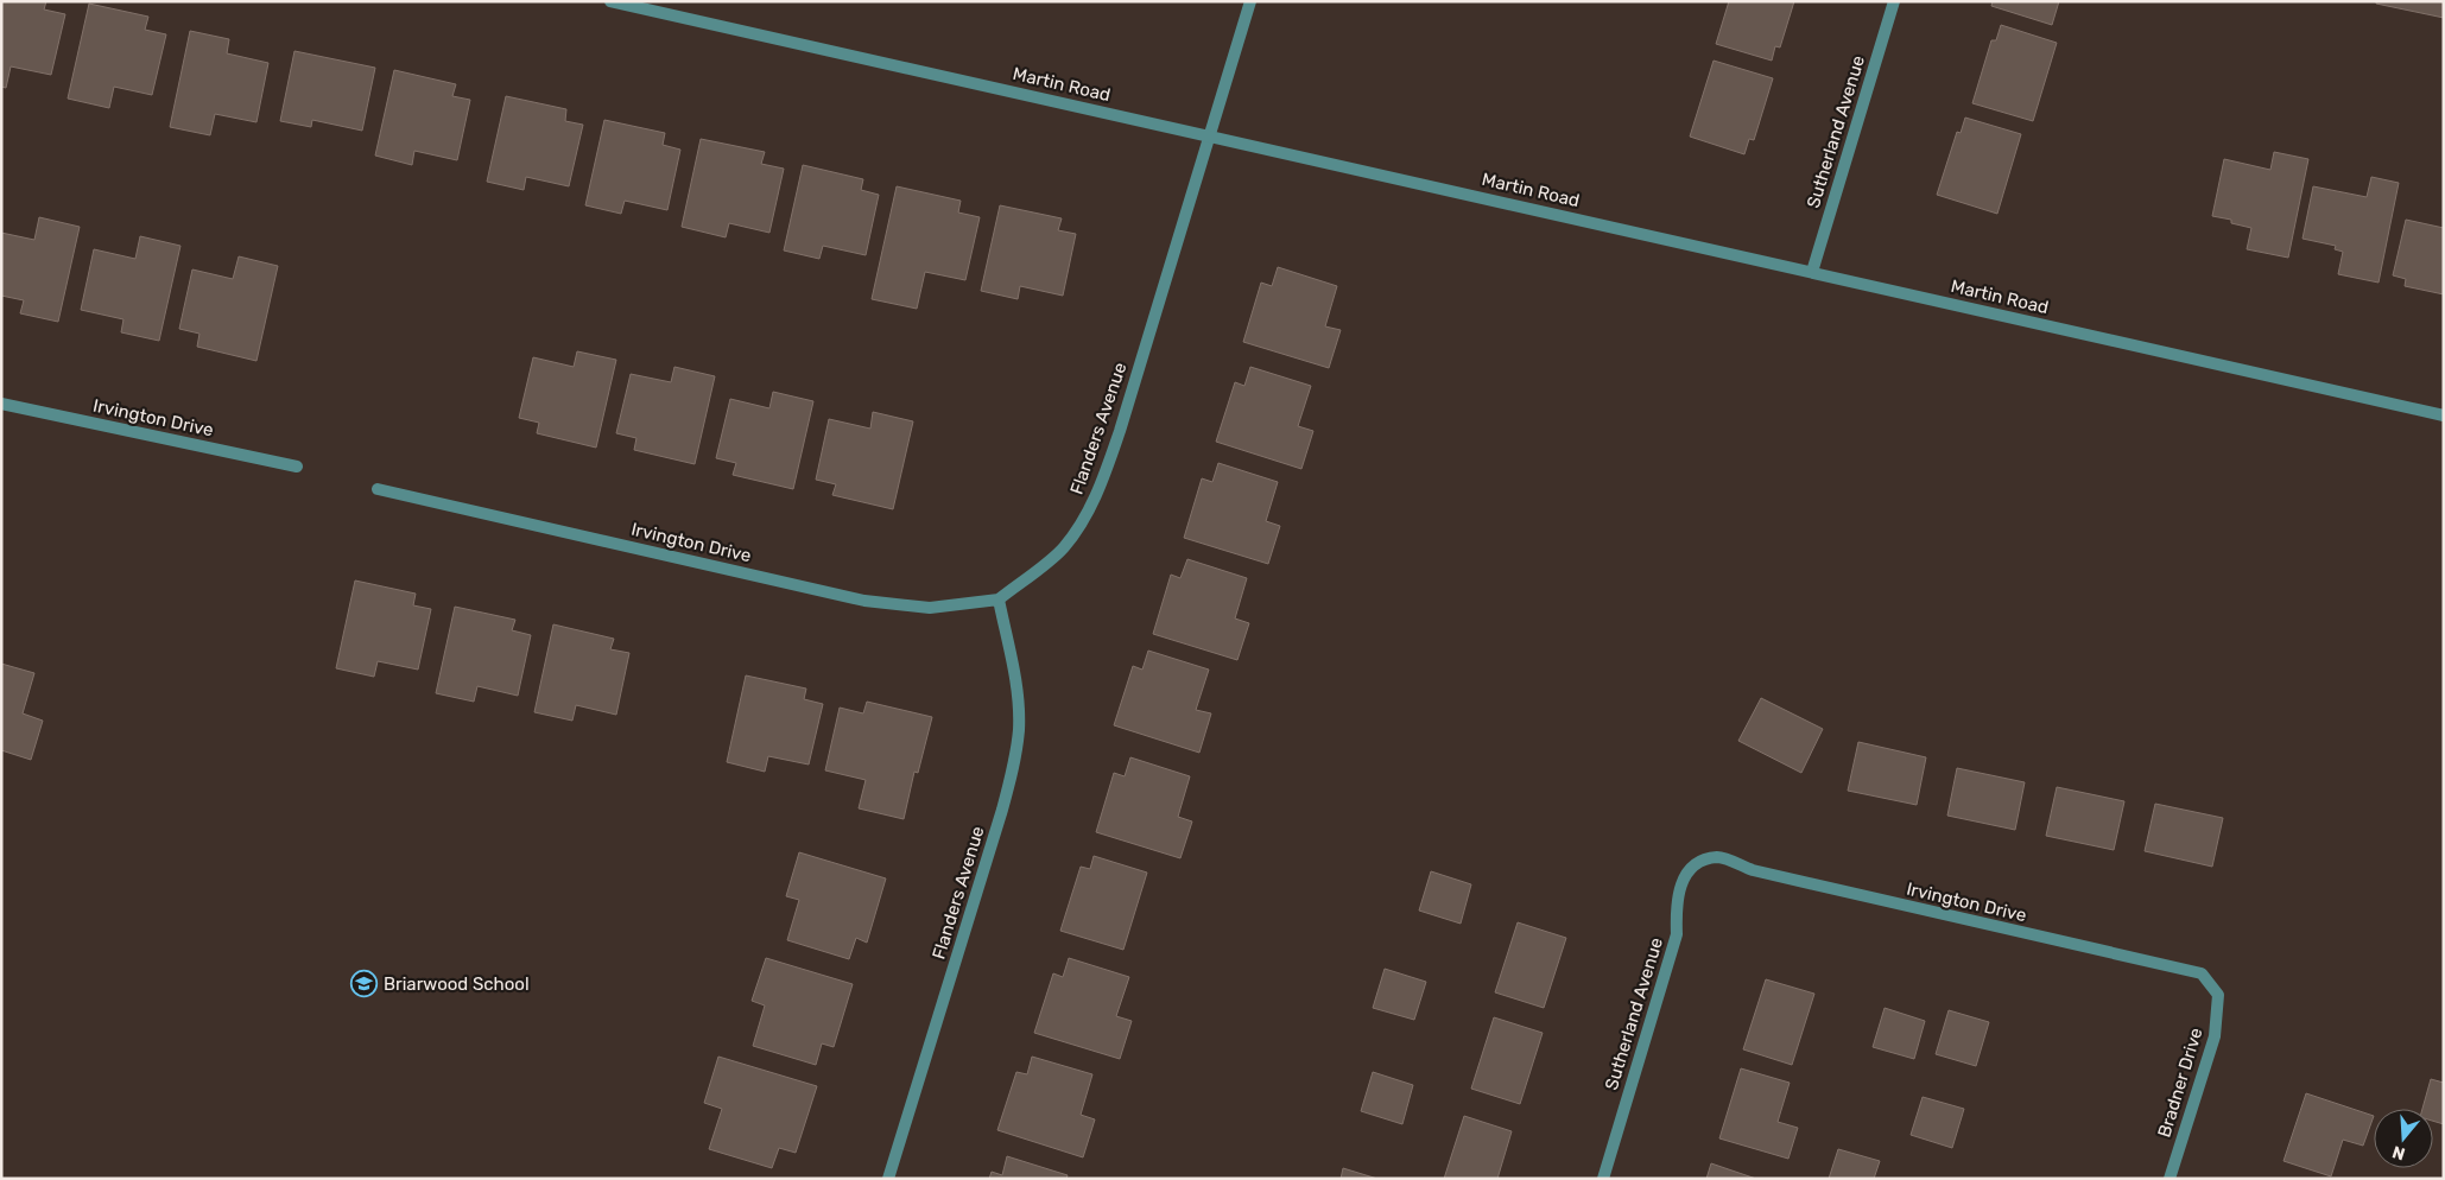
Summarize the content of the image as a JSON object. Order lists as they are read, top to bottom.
{
  "streets": {
    "street": [
      "Martin Road",
      "Sutherland Avenue",
      "Irvington Drive",
      "Flanders Avenue",
      "Bradner Drive"
    ]
  },
  "crossings": [
    ["Martin Road", "Sutherland Avenue"],
    ["Martin Road", "Flanders Avenue"],
    ["Sutherland Avenue", "Irvington Drive"],
    ["Irvington Drive", "Flanders Avenue"],
    ["Irvington Drive", "Bradner Drive"]
  ],
  "places": {
    "school or university": ["Briarwood School"]
  },
  "north": "bottom"
}
